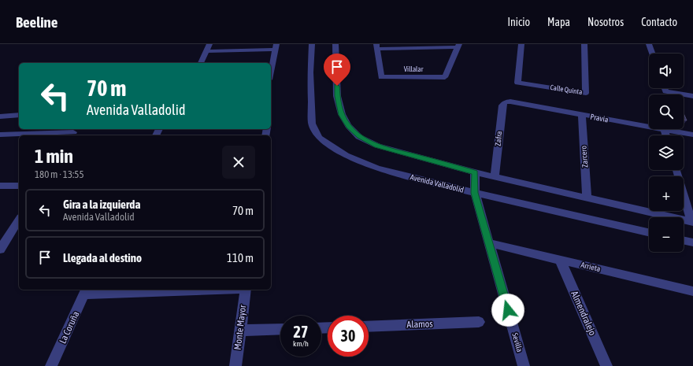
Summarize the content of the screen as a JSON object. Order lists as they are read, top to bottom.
{
  "streets": {
    "street": [
      "Villalar",
      "Calle Quinta",
      "Pravia",
      "Zafra",
      "Zarcero",
      "Avenida Valladolid",
      "Arrieta",
      "Almendralejo",
      "Alamos",
      "La Coruña",
      "Monte Mayor",
      "Sevilla"
    ]
  },
  "crossings": [
    ["Pravia", "Zafra"],
    ["Pravia", "Zarcero"],
    ["Avenida Valladolid", "Sevilla"],
    ["Arrieta", "Almendralejo"],
    ["Arrieta", "Sevilla"]
  ],
  "page": {
    "header": "Beeline",
    "nav": [
      "Inicio",
      "Mapa",
      "Nosotros",
      "Contacto"
    ],
    "map_buttons": ["+", "−"],
    "turn": ["70 m", "Avenida Valladolid"],
    "heading": ["1 min", "180 m · 13:55"],
    "list": [
      {
        "name": "Gira a la izquierda",
        "note": "Avenida Valladolid",
        "value": "70 m"
      },
      {
        "name": "Llegada al destino",
        "value": "110 m"
      }
    ],
    "speed": "27 km/h",
    "limit": "30"
  }
}
